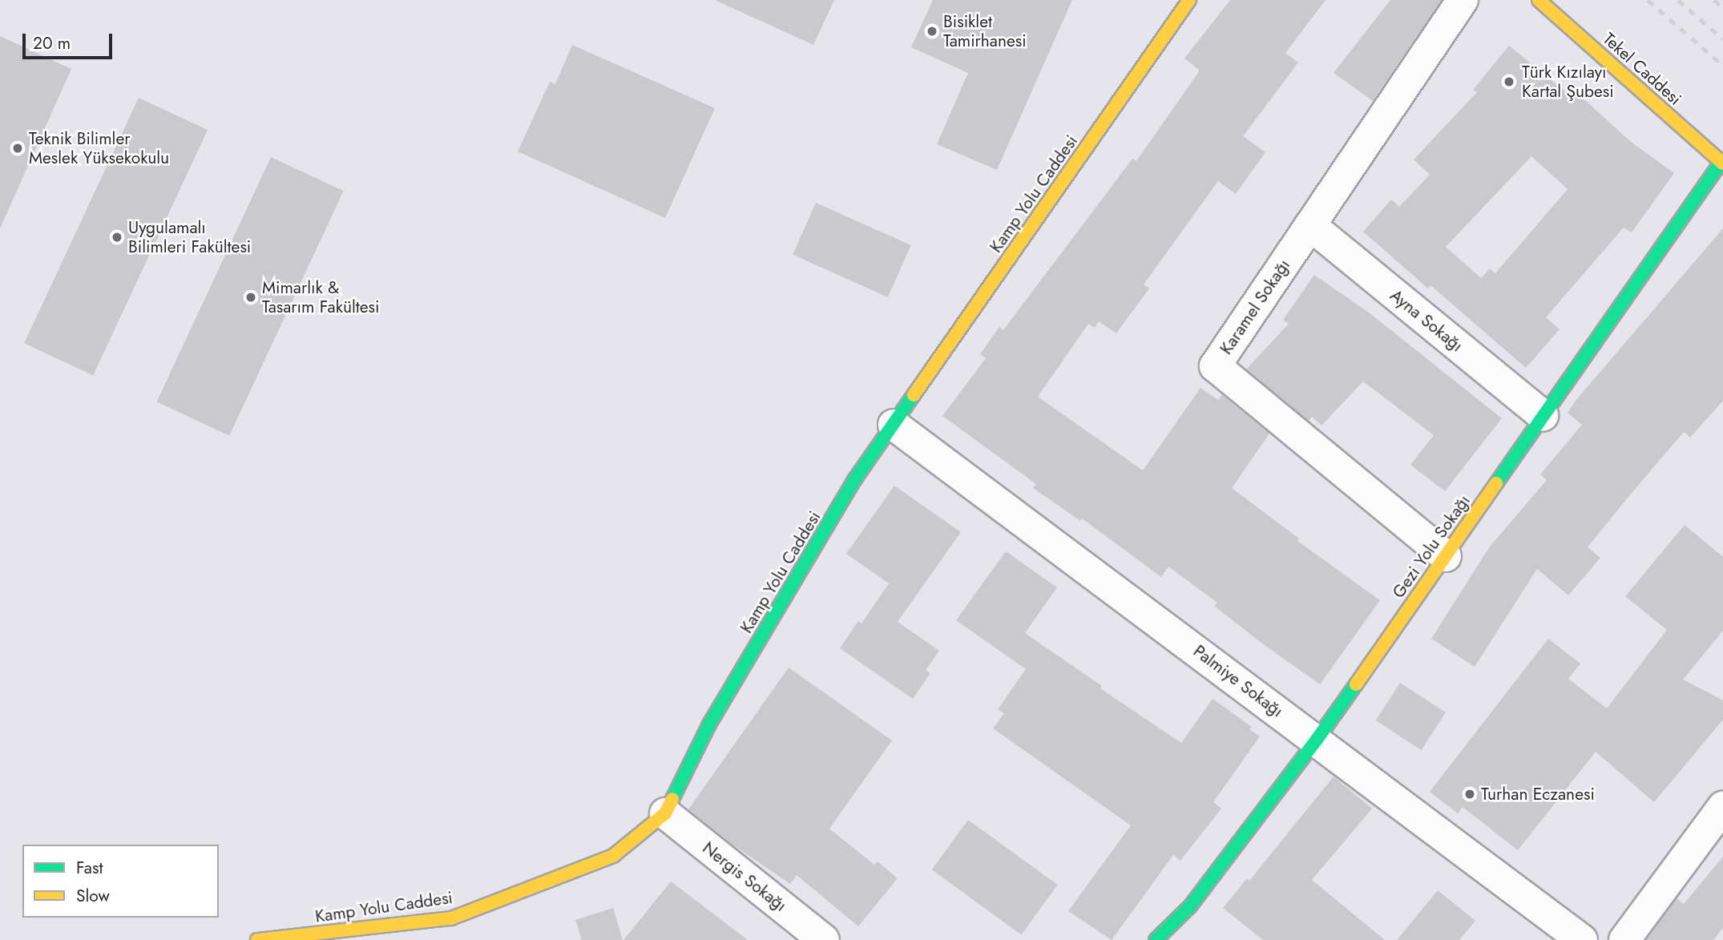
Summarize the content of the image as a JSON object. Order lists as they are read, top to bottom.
{
  "streets": {
    "street": [
      "Tekel Caddesi",
      "Kamp Yolu Caddesi",
      "Karamel Sokağı",
      "Ayna Sokağı",
      "Gezi Yolu Sokağı",
      "Palmiye Sokağı",
      "Nergis Sokağı"
    ]
  },
  "crossings": [
    ["Tekel Caddesi", "Gezi Yolu Sokağı"],
    ["Kamp Yolu Caddesi", "Palmiye Sokağı"],
    ["Kamp Yolu Caddesi", "Nergis Sokağı"],
    ["Karamel Sokağı", "Ayna Sokağı"],
    ["Karamel Sokağı", "Gezi Yolu Sokağı"],
    ["Ayna Sokağı", "Gezi Yolu Sokağı"],
    ["Gezi Yolu Sokağı", "Palmiye Sokağı"]
  ],
  "places": [
    "Bisiklet Tamirhanesi",
    "Türk Kızılayı Kartal Şubesi",
    "Teknik Bilimler Meslek Yüksekokulu",
    "Uygulamalı Bilimleri Fakültesi",
    "Mimarlık & Tasarım Fakültesi",
    "Turhan Eczanesi"
  ],
  "legend": ["Fast", "Slow"],
  "scale_bar": "20 m"
}
